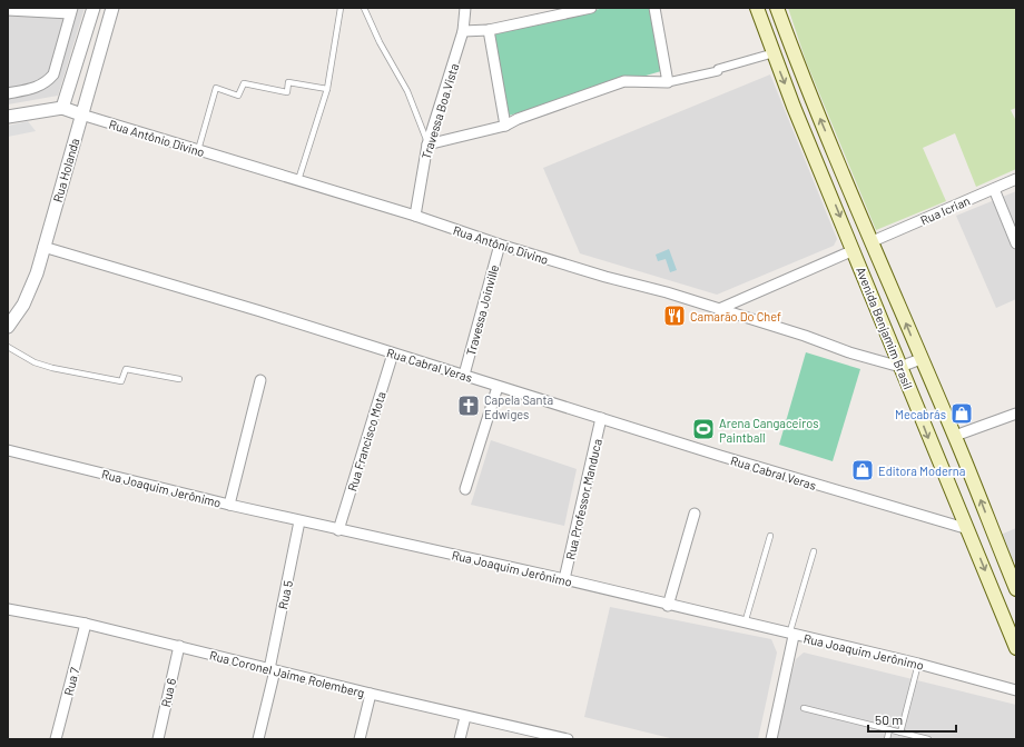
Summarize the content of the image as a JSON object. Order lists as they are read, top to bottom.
{
  "streets": {
    "main road": ["Avenida Benjamim Brasil"],
    "street": [
      "Travessa Boa Vista",
      "Rua Antônio Divino",
      "Rua Holanda",
      "Rua Icrian",
      "Travessa Joinville",
      "Rua Cabral Veras",
      "Rua Francisco Mota",
      "Rua Joaquim Jerônimo",
      "Rua Professor Manduca",
      "Rua 5",
      "Rua Coronel Jaime Rolemberg",
      "Rua 7",
      "Rua 6"
    ]
  },
  "crossings": [
    ["Travessa Boa Vista", "Rua Antônio Divino"],
    ["Rua Antônio Divino", "Rua Holanda"],
    ["Rua Antônio Divino", "Travessa Joinville"],
    ["Rua Antônio Divino", "Avenida Benjamim Brasil"],
    ["Rua Holanda", "Rua Cabral Veras"],
    ["Rua Icrian", "Avenida Benjamim Brasil"],
    ["Travessa Joinville", "Rua Cabral Veras"],
    ["Avenida Benjamim Brasil", "Rua Cabral Veras"],
    ["Rua Cabral Veras", "Rua Francisco Mota"],
    ["Rua Cabral Veras", "Rua Professor Manduca"],
    ["Rua Francisco Mota", "Rua Joaquim Jerônimo"],
    ["Rua Joaquim Jerônimo", "Rua Professor Manduca"],
    ["Rua Joaquim Jerônimo", "Rua 5"],
    ["Rua 5", "Rua Coronel Jaime Rolemberg"],
    ["Rua Coronel Jaime Rolemberg", "Rua 7"],
    ["Rua Coronel Jaime Rolemberg", "Rua 6"]
  ],
  "places": {
    "restaurant": ["Camarão Do Chef"],
    "church": ["Capela Santa Edwiges"],
    "shop": ["Mecabrás", "Editora Moderna"],
    "sports": ["Arena Cangaceiros Paintball"]
  },
  "scale_bar": "50 m"
}
